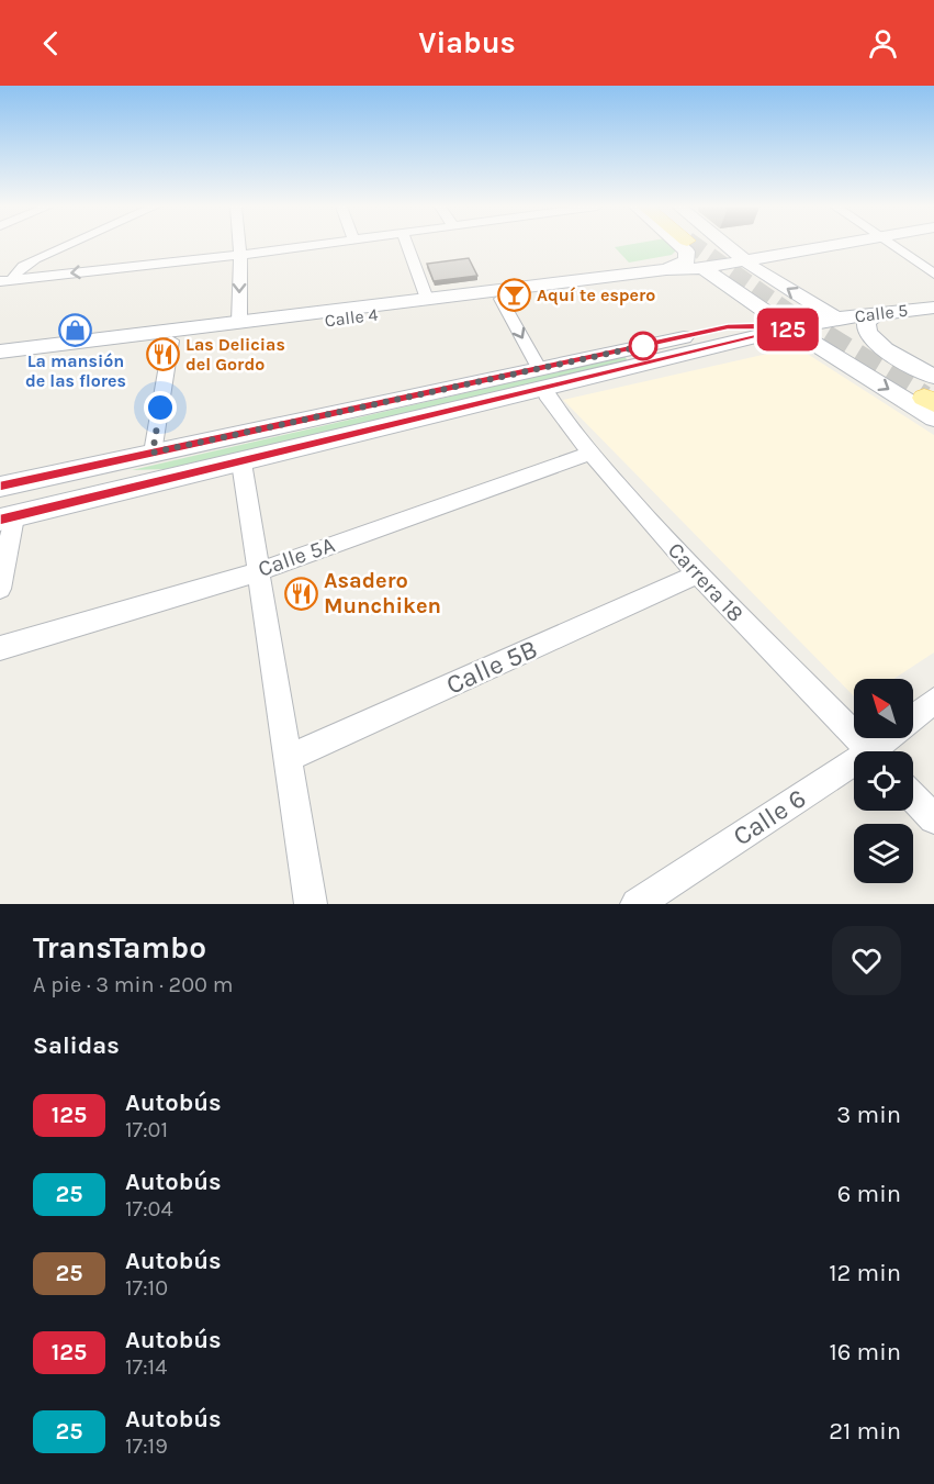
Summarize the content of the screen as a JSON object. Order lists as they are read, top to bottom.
{
  "streets": {
    "main road": ["Calle 5", "Calle 4"],
    "street": [
      "Calle 5A",
      "Carrera 18",
      "Calle 5B",
      "Calle 6"
    ]
  },
  "crossings": [
    ["Calle 5", "Carrera 18"],
    ["Calle 4", "Carrera 18"],
    ["Calle 5A", "Carrera 18"],
    ["Carrera 18", "Calle 5B"]
  ],
  "places": {
    "bar": ["Aquí te espero"],
    "shop": ["La mansión de las flores"],
    "restaurant": ["Las Delicias del Gordo", "Asadero Munchiken"]
  },
  "lines": ["bus line 125"],
  "north": "top left",
  "page": {
    "header": "Viabus",
    "on_map": "125",
    "heading": [
      ["TransTambo", "A pie · 3 min · 200 m"],
      "Salidas"
    ],
    "list": [
      {
        "mark": "125",
        "name": "Autobús",
        "note": "17:01",
        "value": "3 min"
      },
      {
        "mark": "25",
        "name": "Autobús",
        "note": "17:04",
        "value": "6 min"
      },
      {
        "mark": "25",
        "name": "Autobús",
        "note": "17:10",
        "value": "12 min"
      },
      {
        "mark": "125",
        "name": "Autobús",
        "note": "17:14",
        "value": "16 min"
      },
      {
        "mark": "25",
        "name": "Autobús",
        "note": "17:19",
        "value": "21 min"
      }
    ]
  }
}
